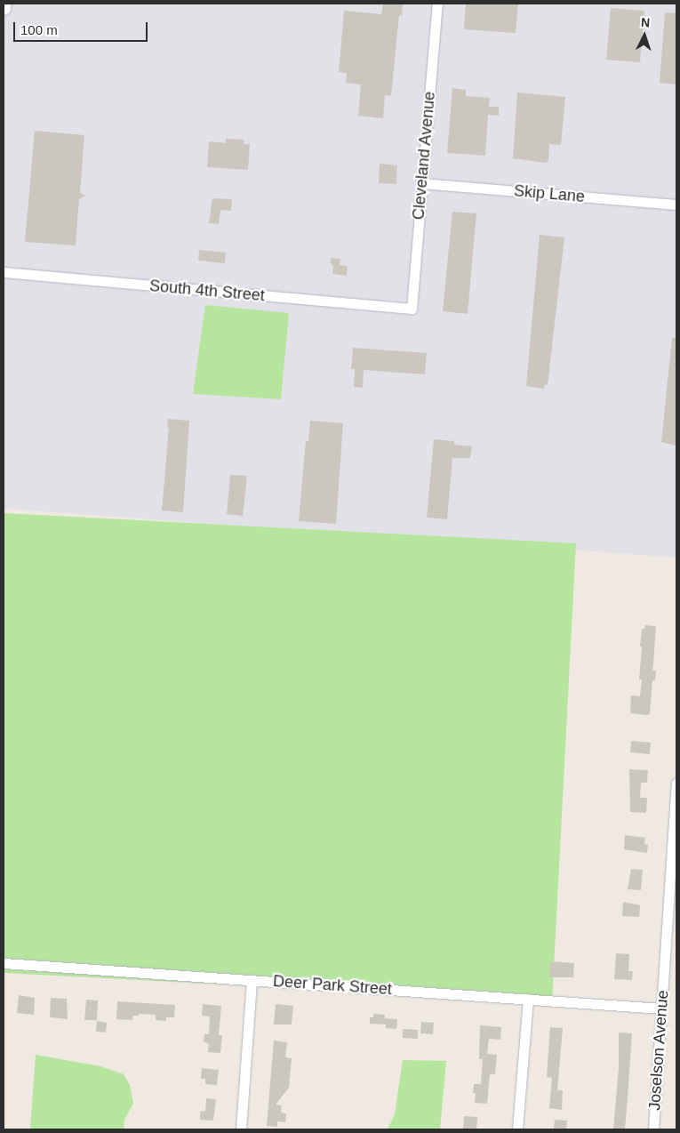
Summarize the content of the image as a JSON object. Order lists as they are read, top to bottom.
{
  "streets": {
    "street": [
      "Cleveland Avenue",
      "Skip Lane",
      "South 4th Street",
      "Deer Park Street",
      "Joselson Avenue"
    ]
  },
  "crossings": [
    ["Cleveland Avenue", "Skip Lane"],
    ["Cleveland Avenue", "South 4th Street"],
    ["Deer Park Street", "Joselson Avenue"]
  ],
  "scale_bar": "100 m",
  "north": "top"
}
